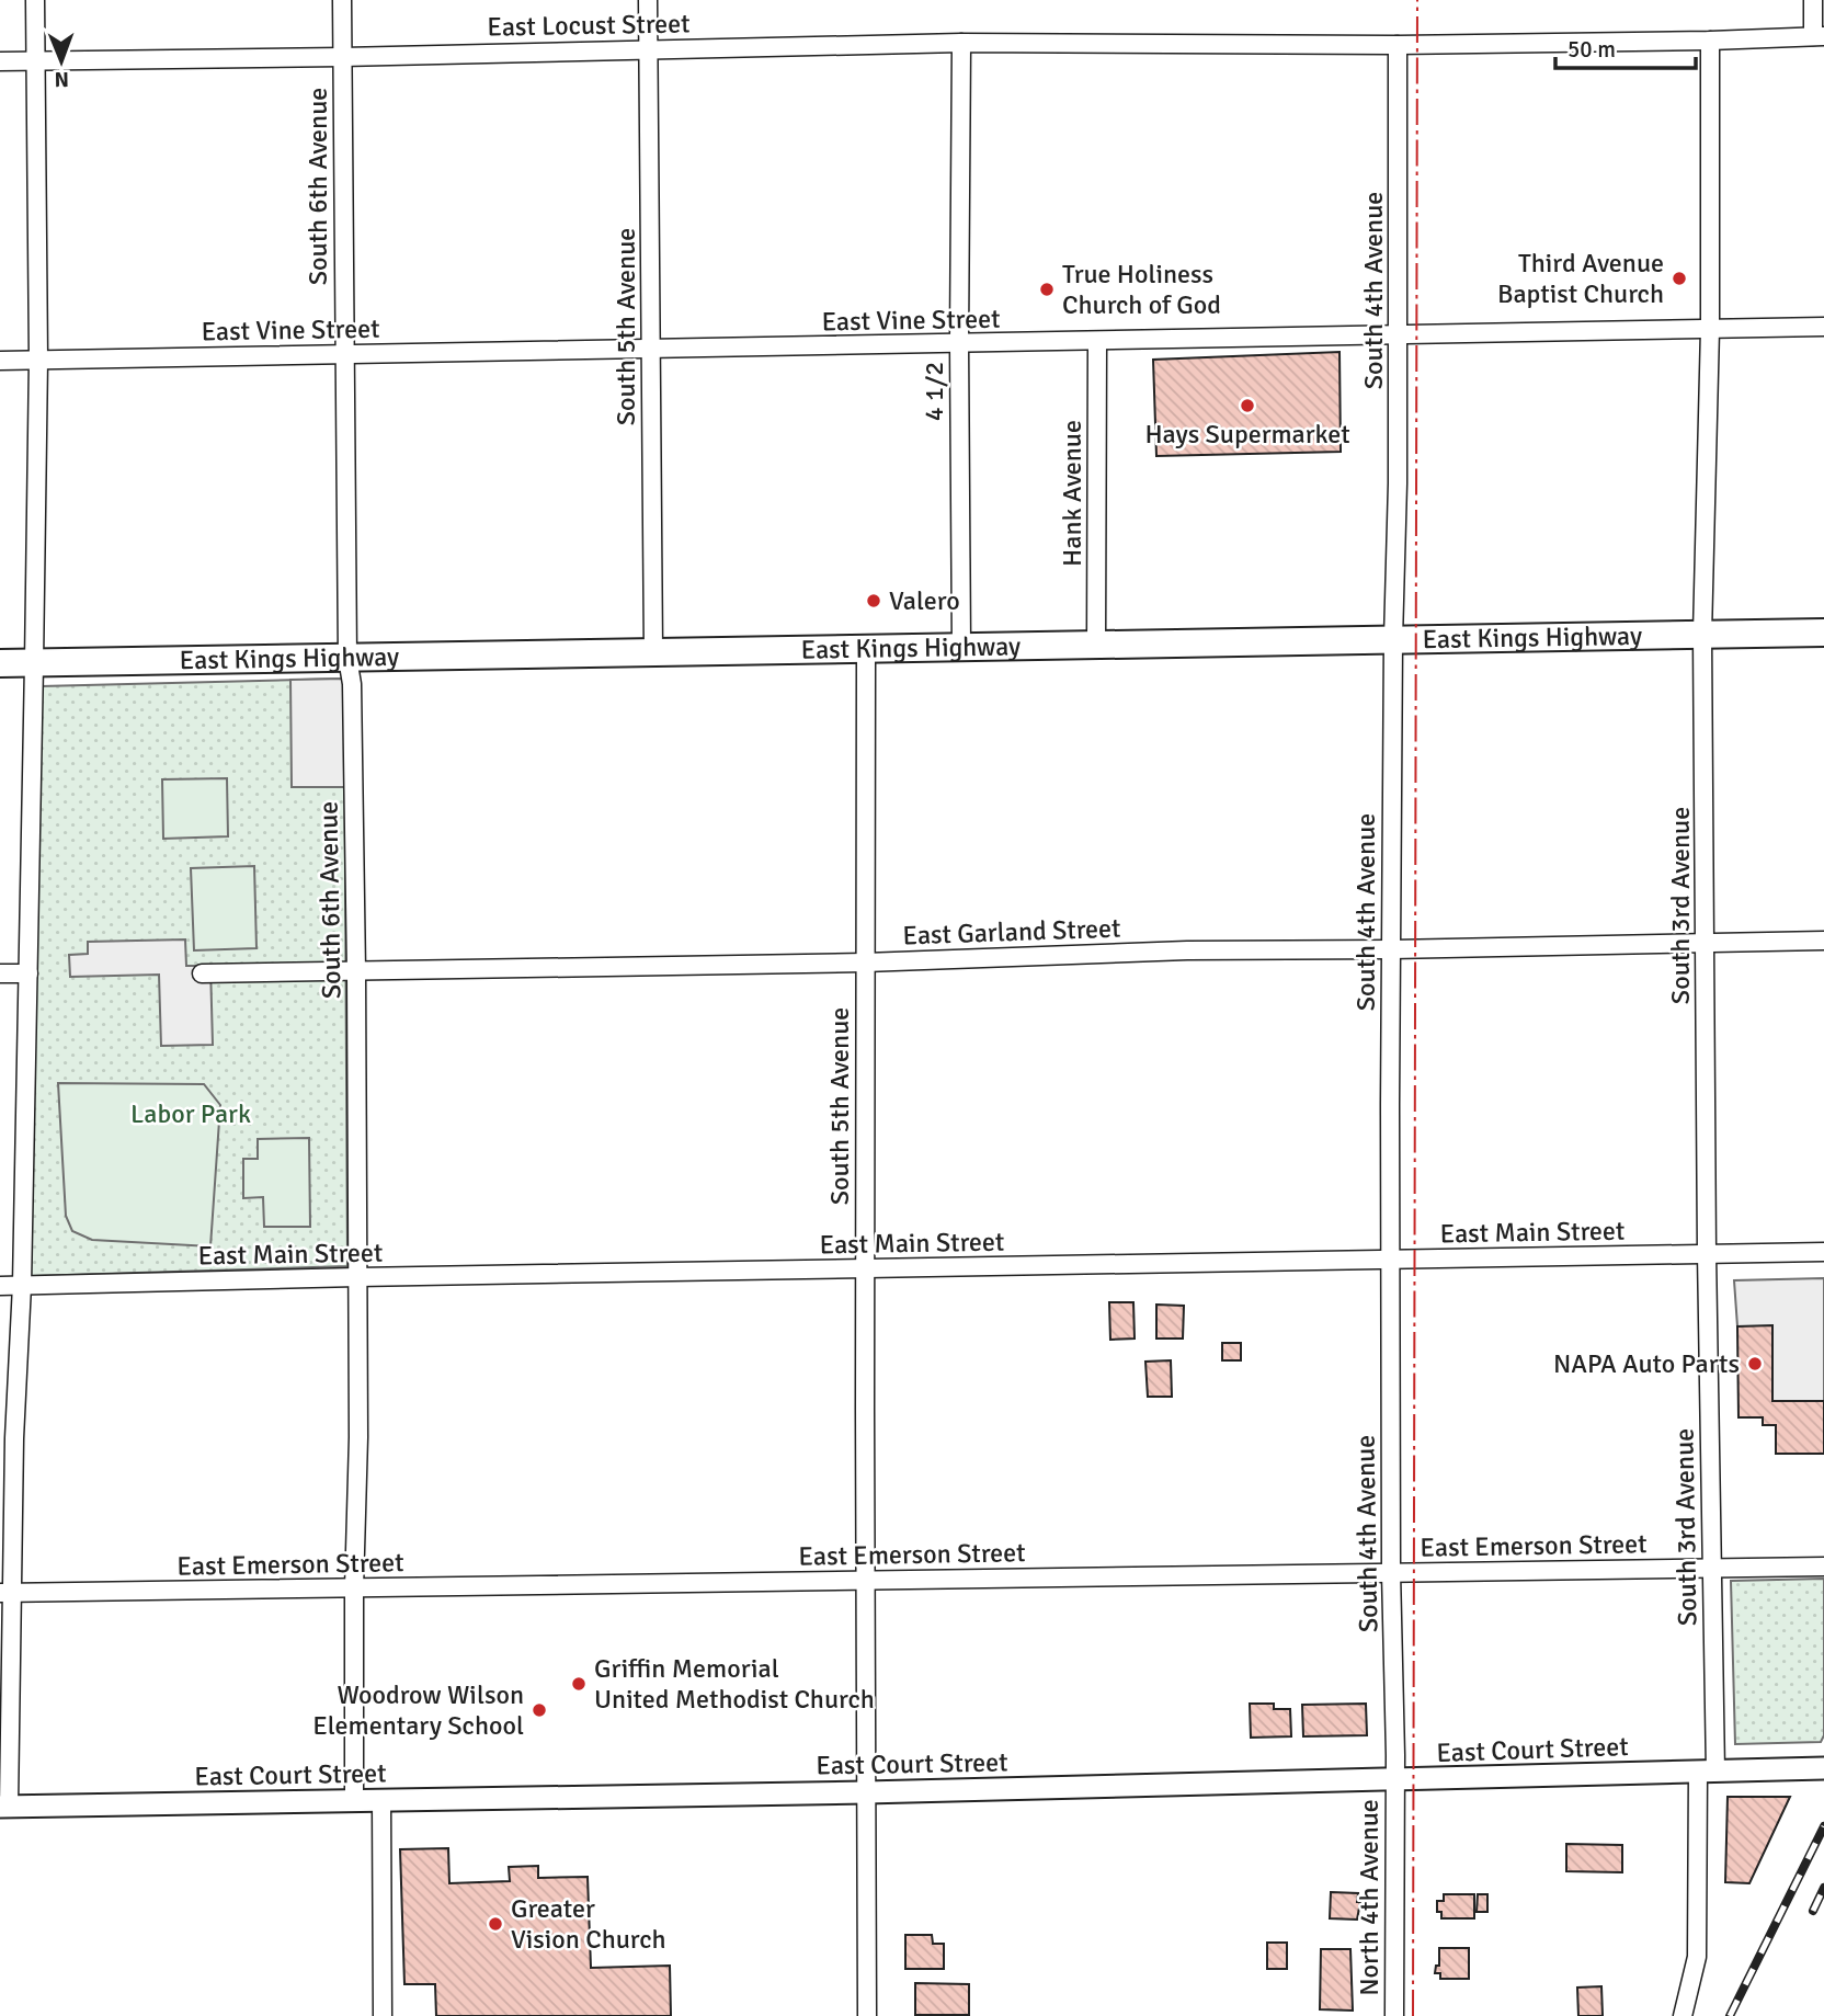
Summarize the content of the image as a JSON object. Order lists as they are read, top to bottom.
{
  "streets": {
    "main road": ["East Kings Highway"],
    "street": [
      "East Locust Street",
      "South 6th Avenue",
      "South 4th Avenue",
      "East Vine Street",
      "South 5th Avenue",
      "4 1/2",
      "Hank Avenue",
      "South 3rd Avenue",
      "East Garland Street",
      "East Main Street",
      "East Emerson Street",
      "East Court Street",
      "North 4th Avenue"
    ]
  },
  "crossings": [
    ["East Locust Street", "South 6th Avenue"],
    ["East Locust Street", "South 4th Avenue"],
    ["East Locust Street", "South 5th Avenue"],
    ["East Locust Street", "4 1/2"],
    ["East Locust Street", "South 3rd Avenue"],
    ["South 6th Avenue", "East Vine Street"],
    ["South 6th Avenue", "East Kings Highway"],
    ["South 6th Avenue", "East Garland Street"],
    ["South 6th Avenue", "East Main Street"],
    ["South 6th Avenue", "East Emerson Street"],
    ["South 6th Avenue", "East Court Street"],
    ["South 4th Avenue", "East Vine Street"],
    ["South 4th Avenue", "East Kings Highway"],
    ["South 4th Avenue", "East Garland Street"],
    ["South 4th Avenue", "East Main Street"],
    ["South 4th Avenue", "East Emerson Street"],
    ["South 4th Avenue", "East Court Street"],
    ["South 4th Avenue", "North 4th Avenue"],
    ["East Vine Street", "South 5th Avenue"],
    ["East Vine Street", "4 1/2"],
    ["East Vine Street", "Hank Avenue"],
    ["East Vine Street", "South 3rd Avenue"],
    ["South 5th Avenue", "East Kings Highway"],
    ["South 5th Avenue", "East Garland Street"],
    ["South 5th Avenue", "East Main Street"],
    ["South 5th Avenue", "East Emerson Street"],
    ["South 5th Avenue", "East Court Street"],
    ["4 1/2", "East Kings Highway"],
    ["Hank Avenue", "East Kings Highway"],
    ["East Kings Highway", "South 3rd Avenue"],
    ["South 3rd Avenue", "East Garland Street"],
    ["South 3rd Avenue", "East Main Street"],
    ["South 3rd Avenue", "East Emerson Street"],
    ["South 3rd Avenue", "East Court Street"],
    ["East Court Street", "North 4th Avenue"]
  ],
  "parks": ["Labor Park"],
  "places": [
    "Third Avenue Baptist Church",
    "True Holiness Church of God",
    "Hays Supermarket",
    "Valero",
    "NAPA Auto Parts",
    "Griffin Memorial United Methodist Church",
    "Woodrow Wilson Elementary School",
    "Greater Vision Church"
  ],
  "scale_bar": "50 m",
  "north": "bottom"
}
